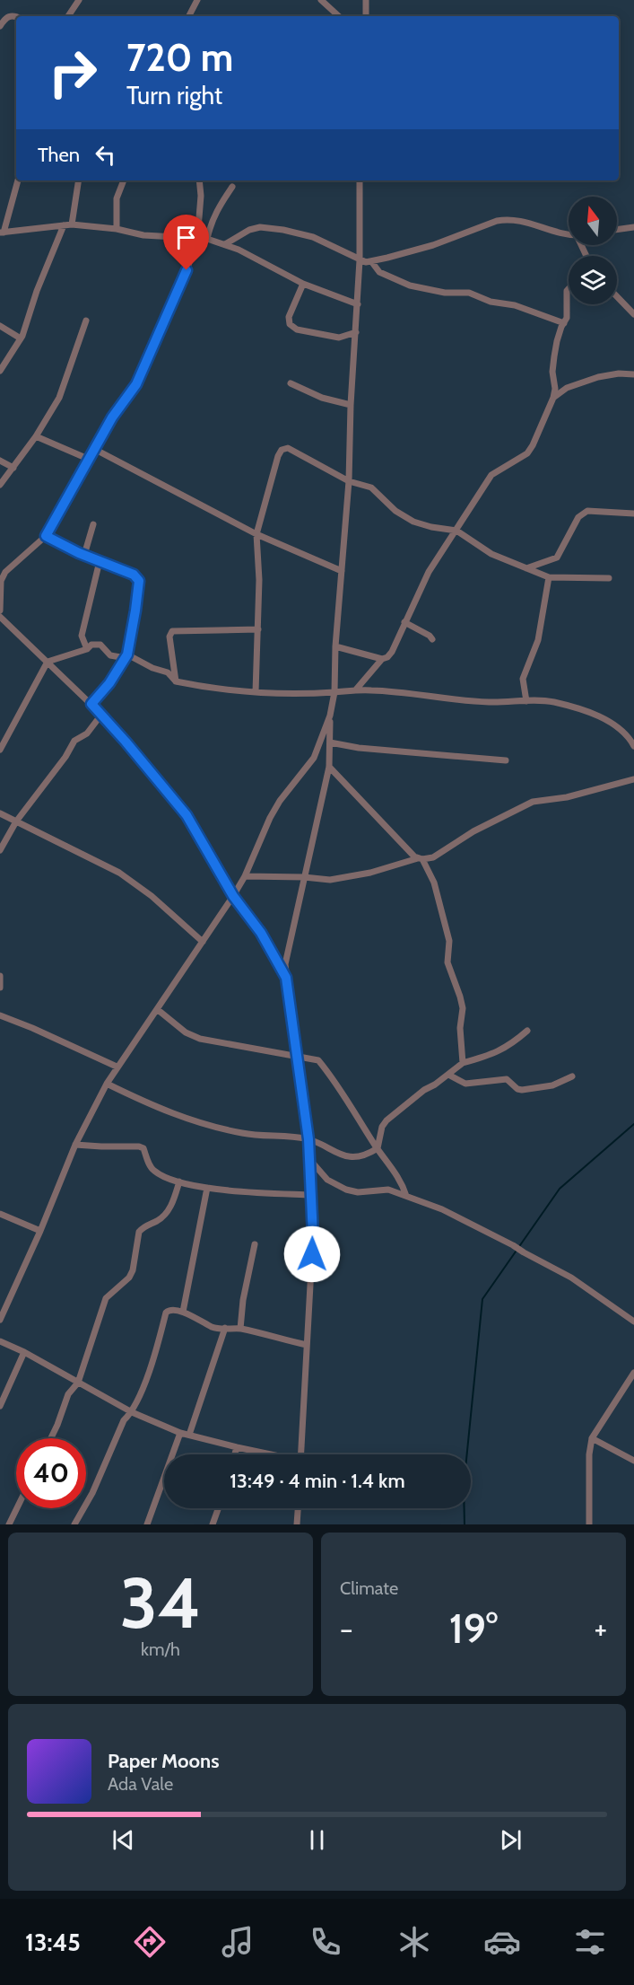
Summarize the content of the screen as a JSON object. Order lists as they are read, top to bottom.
{
  "north": "top",
  "page": {
    "turn": ["720 m", "Turn right"],
    "then": "Then",
    "limit": "40",
    "trip": "13:49 · 4 min · 1.4 km",
    "tile": [
      ["34", "km/h"],
      "Climate"
    ],
    "heat": ["−", "19°", "+"],
    "song": ["Paper Moons", "Ada Vale"],
    "tabs": "13:45"
  }
}
